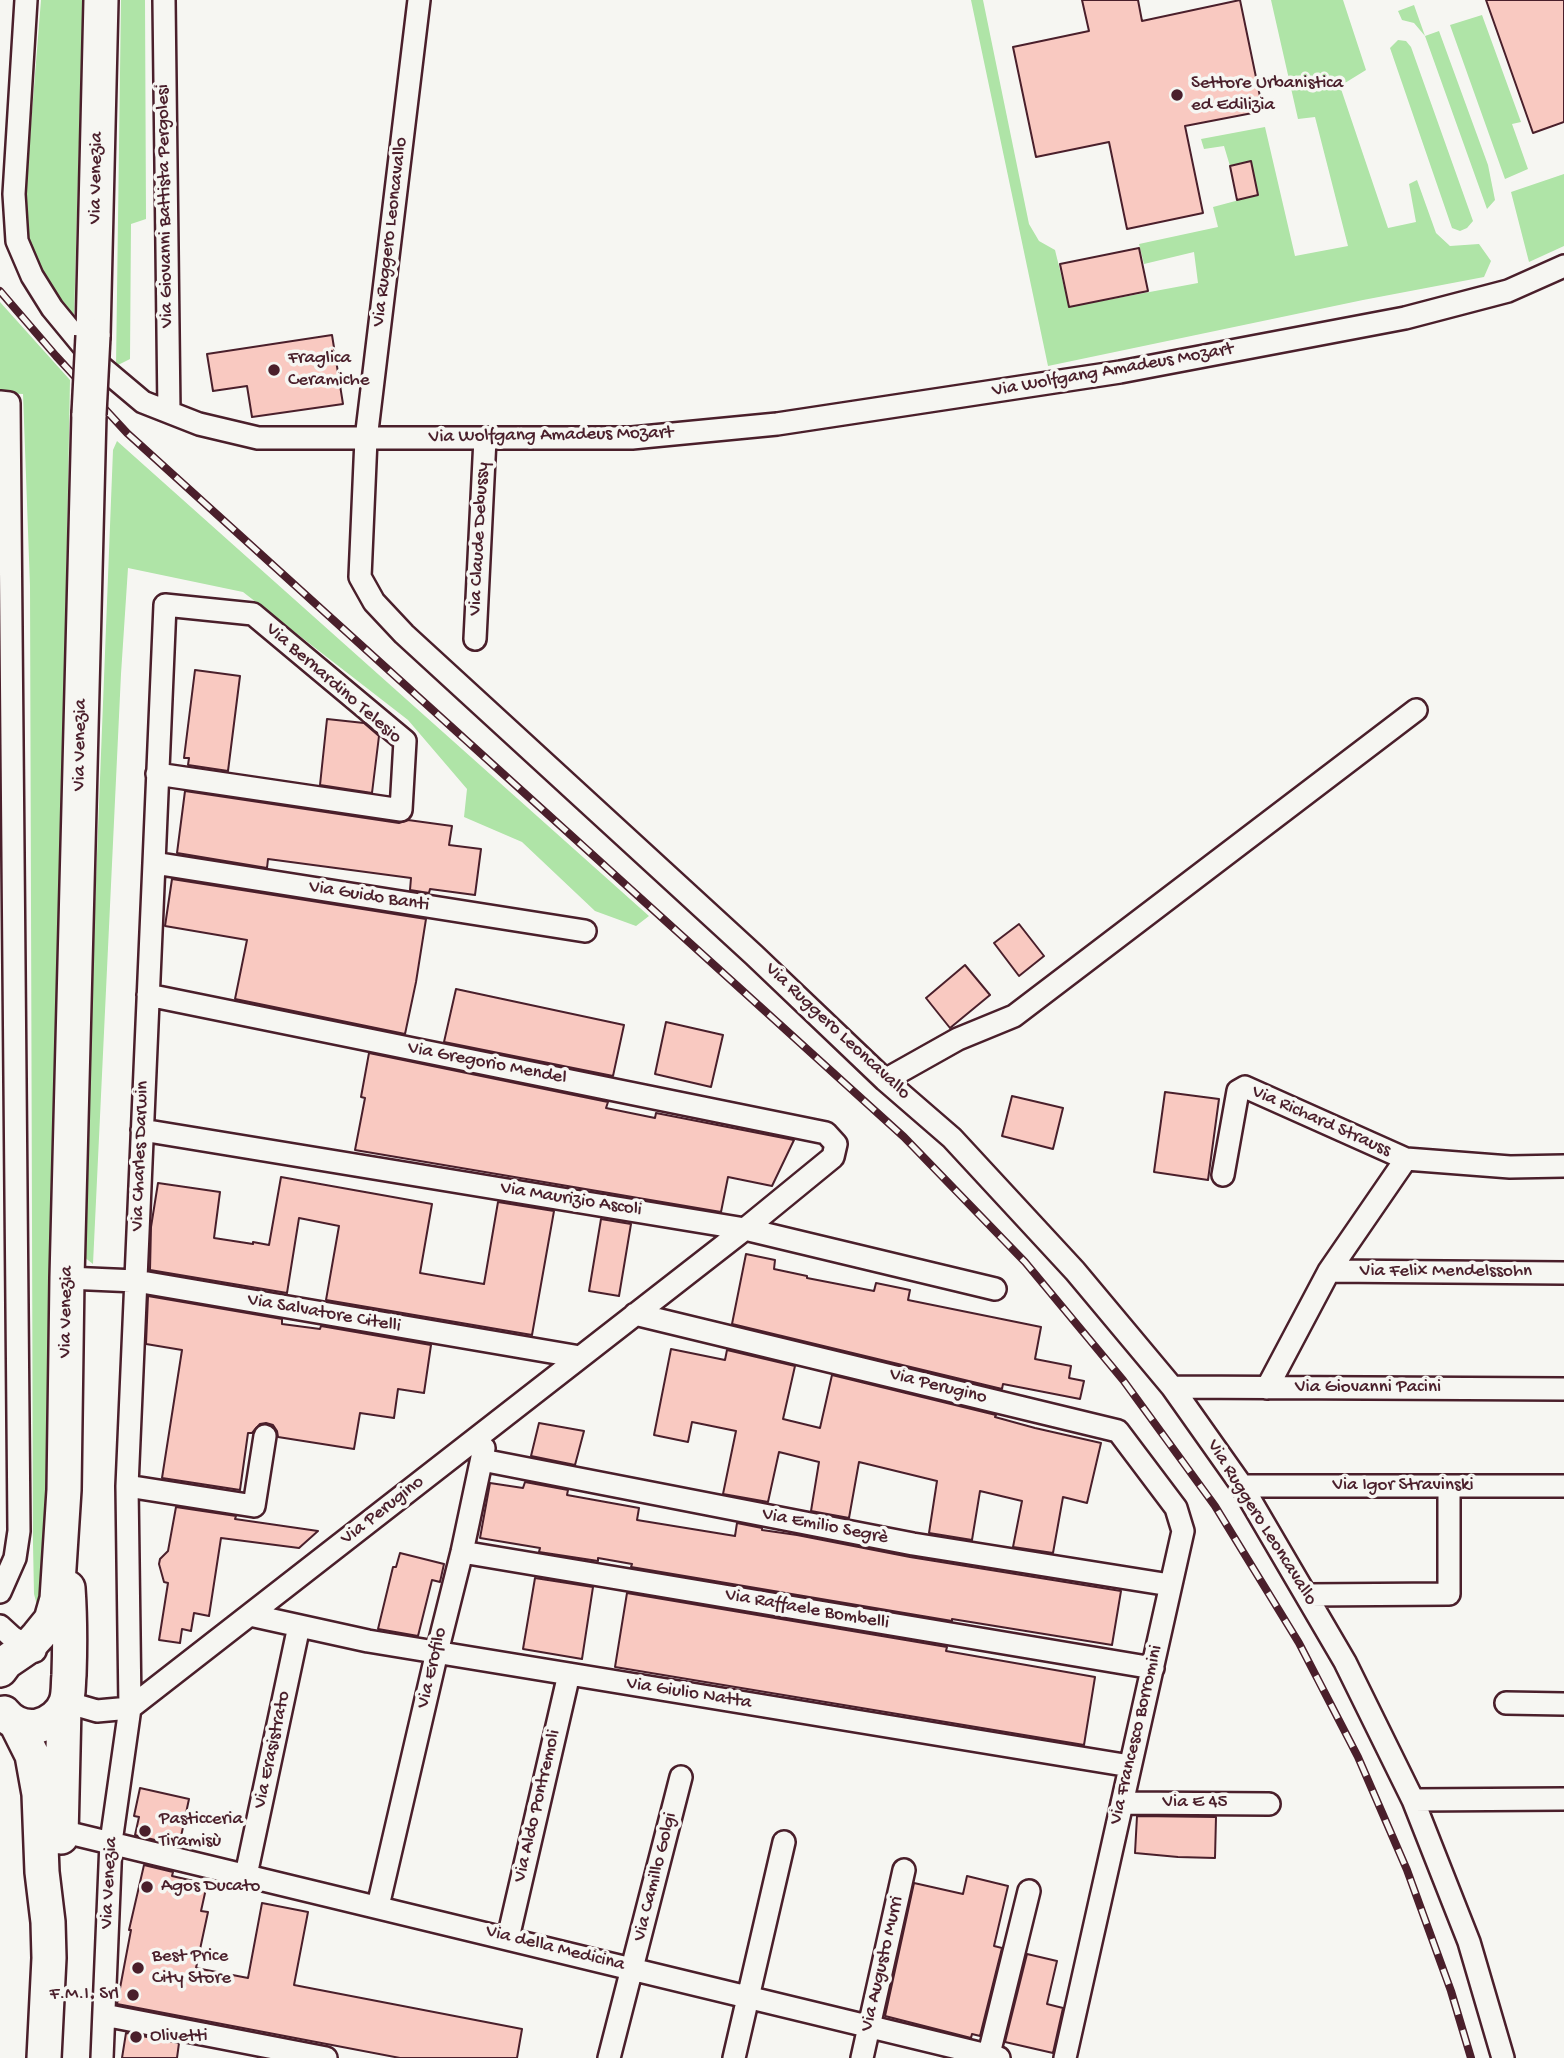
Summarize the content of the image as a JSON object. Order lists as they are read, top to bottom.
{
  "streets": {
    "main road": ["Via Venezia"],
    "street": [
      "Via Giovanni Battista Pergolesi",
      "Via Ruggero Leoncavallo",
      "Via Wolfgang Amadeus Mozart",
      "Via Claude Debussy",
      "Via Bernardino Telesio",
      "Via Guido Banti",
      "Via Gregorio Mendel",
      "Via Richard Strauss",
      "Via Charles Darwin",
      "Via Maurizio Ascoli",
      "Via Felix Mendelssohn",
      "Via Salvatore Citelli",
      "Via Perugino",
      "Via Giovanni Pacini",
      "Via Igor Stravinski",
      "Via Emilio Segrè",
      "Via Raffaele Bombelli",
      "Via Erofilo",
      "Via Giulio Natta",
      "Via Francesco Borromini",
      "Via Erasistrato",
      "Via E 45",
      "Via Aldo Pontremoli",
      "Via Camillo Golgi",
      "Via della Medicina",
      "Via Augusto Murri"
    ]
  },
  "crossings": [
    ["Via Venezia", "Via Charles Darwin"],
    ["Via Venezia", "Via Salvatore Citelli"],
    ["Via Venezia", "Via Perugino"],
    ["Via Venezia", "Via della Medicina"],
    ["Via Giovanni Battista Pergolesi", "Via Wolfgang Amadeus Mozart"],
    ["Via Ruggero Leoncavallo", "Via Wolfgang Amadeus Mozart"],
    ["Via Ruggero Leoncavallo", "Via Giovanni Pacini"],
    ["Via Ruggero Leoncavallo", "Via Igor Stravinski"],
    ["Via Wolfgang Amadeus Mozart", "Via Claude Debussy"],
    ["Via Bernardino Telesio", "Via Charles Darwin"],
    ["Via Guido Banti", "Via Charles Darwin"],
    ["Via Gregorio Mendel", "Via Charles Darwin"],
    ["Via Gregorio Mendel", "Via Perugino"],
    ["Via Richard Strauss", "Via Felix Mendelssohn"],
    ["Via Richard Strauss", "Via Giovanni Pacini"],
    ["Via Charles Darwin", "Via Maurizio Ascoli"],
    ["Via Charles Darwin", "Via Salvatore Citelli"],
    ["Via Charles Darwin", "Via Perugino"],
    ["Via Maurizio Ascoli", "Via Perugino"],
    ["Via Salvatore Citelli", "Via Perugino"],
    ["Via Perugino", "Via Erofilo"],
    ["Via Perugino", "Via Giulio Natta"],
    ["Via Perugino", "Via Francesco Borromini"],
    ["Via Emilio Segrè", "Via Erofilo"],
    ["Via Emilio Segrè", "Via Francesco Borromini"],
    ["Via Raffaele Bombelli", "Via Erofilo"],
    ["Via Raffaele Bombelli", "Via Francesco Borromini"],
    ["Via Erofilo", "Via Giulio Natta"],
    ["Via Erofilo", "Via della Medicina"],
    ["Via Giulio Natta", "Via Francesco Borromini"],
    ["Via Giulio Natta", "Via Erasistrato"],
    ["Via Giulio Natta", "Via Aldo Pontremoli"],
    ["Via Francesco Borromini", "Via E 45"],
    ["Via Erasistrato", "Via della Medicina"],
    ["Via Aldo Pontremoli", "Via della Medicina"],
    ["Via Camillo Golgi", "Via della Medicina"],
    ["Via della Medicina", "Via Augusto Murri"]
  ],
  "places": [
    "Settore Urbanistica ed Edilizia",
    "Fraglica Ceramiche",
    "Pasticceria Tiramisù",
    "Agos Ducato",
    "Best Price City Store",
    "F.M.I. Srl",
    "Olivetti"
  ]
}
